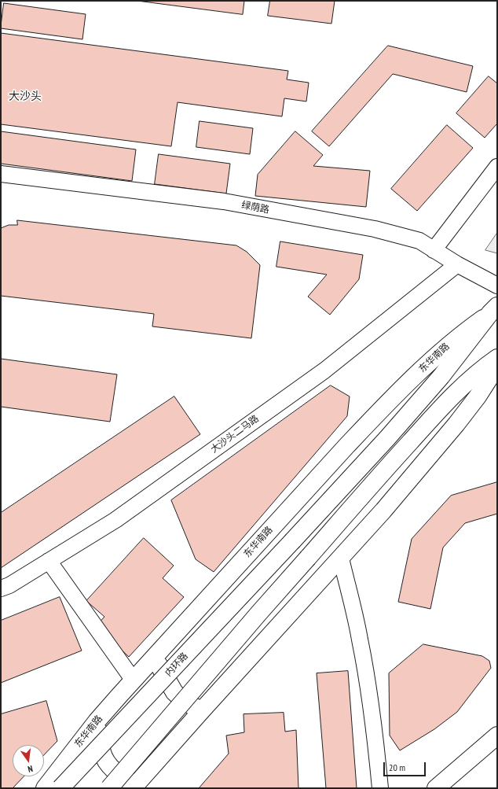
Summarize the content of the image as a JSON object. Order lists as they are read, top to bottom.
{
  "streets": {
    "main road": ["东华南路", "内环路"],
    "street": ["绿荫路", "大沙头二马路"]
  },
  "crossings": [
    ["绿荫路", "大沙头二马路"],
    ["东华南路", "内环路"]
  ],
  "districts": ["大沙头"],
  "scale_bar": "20 m",
  "north": "bottom"
}
